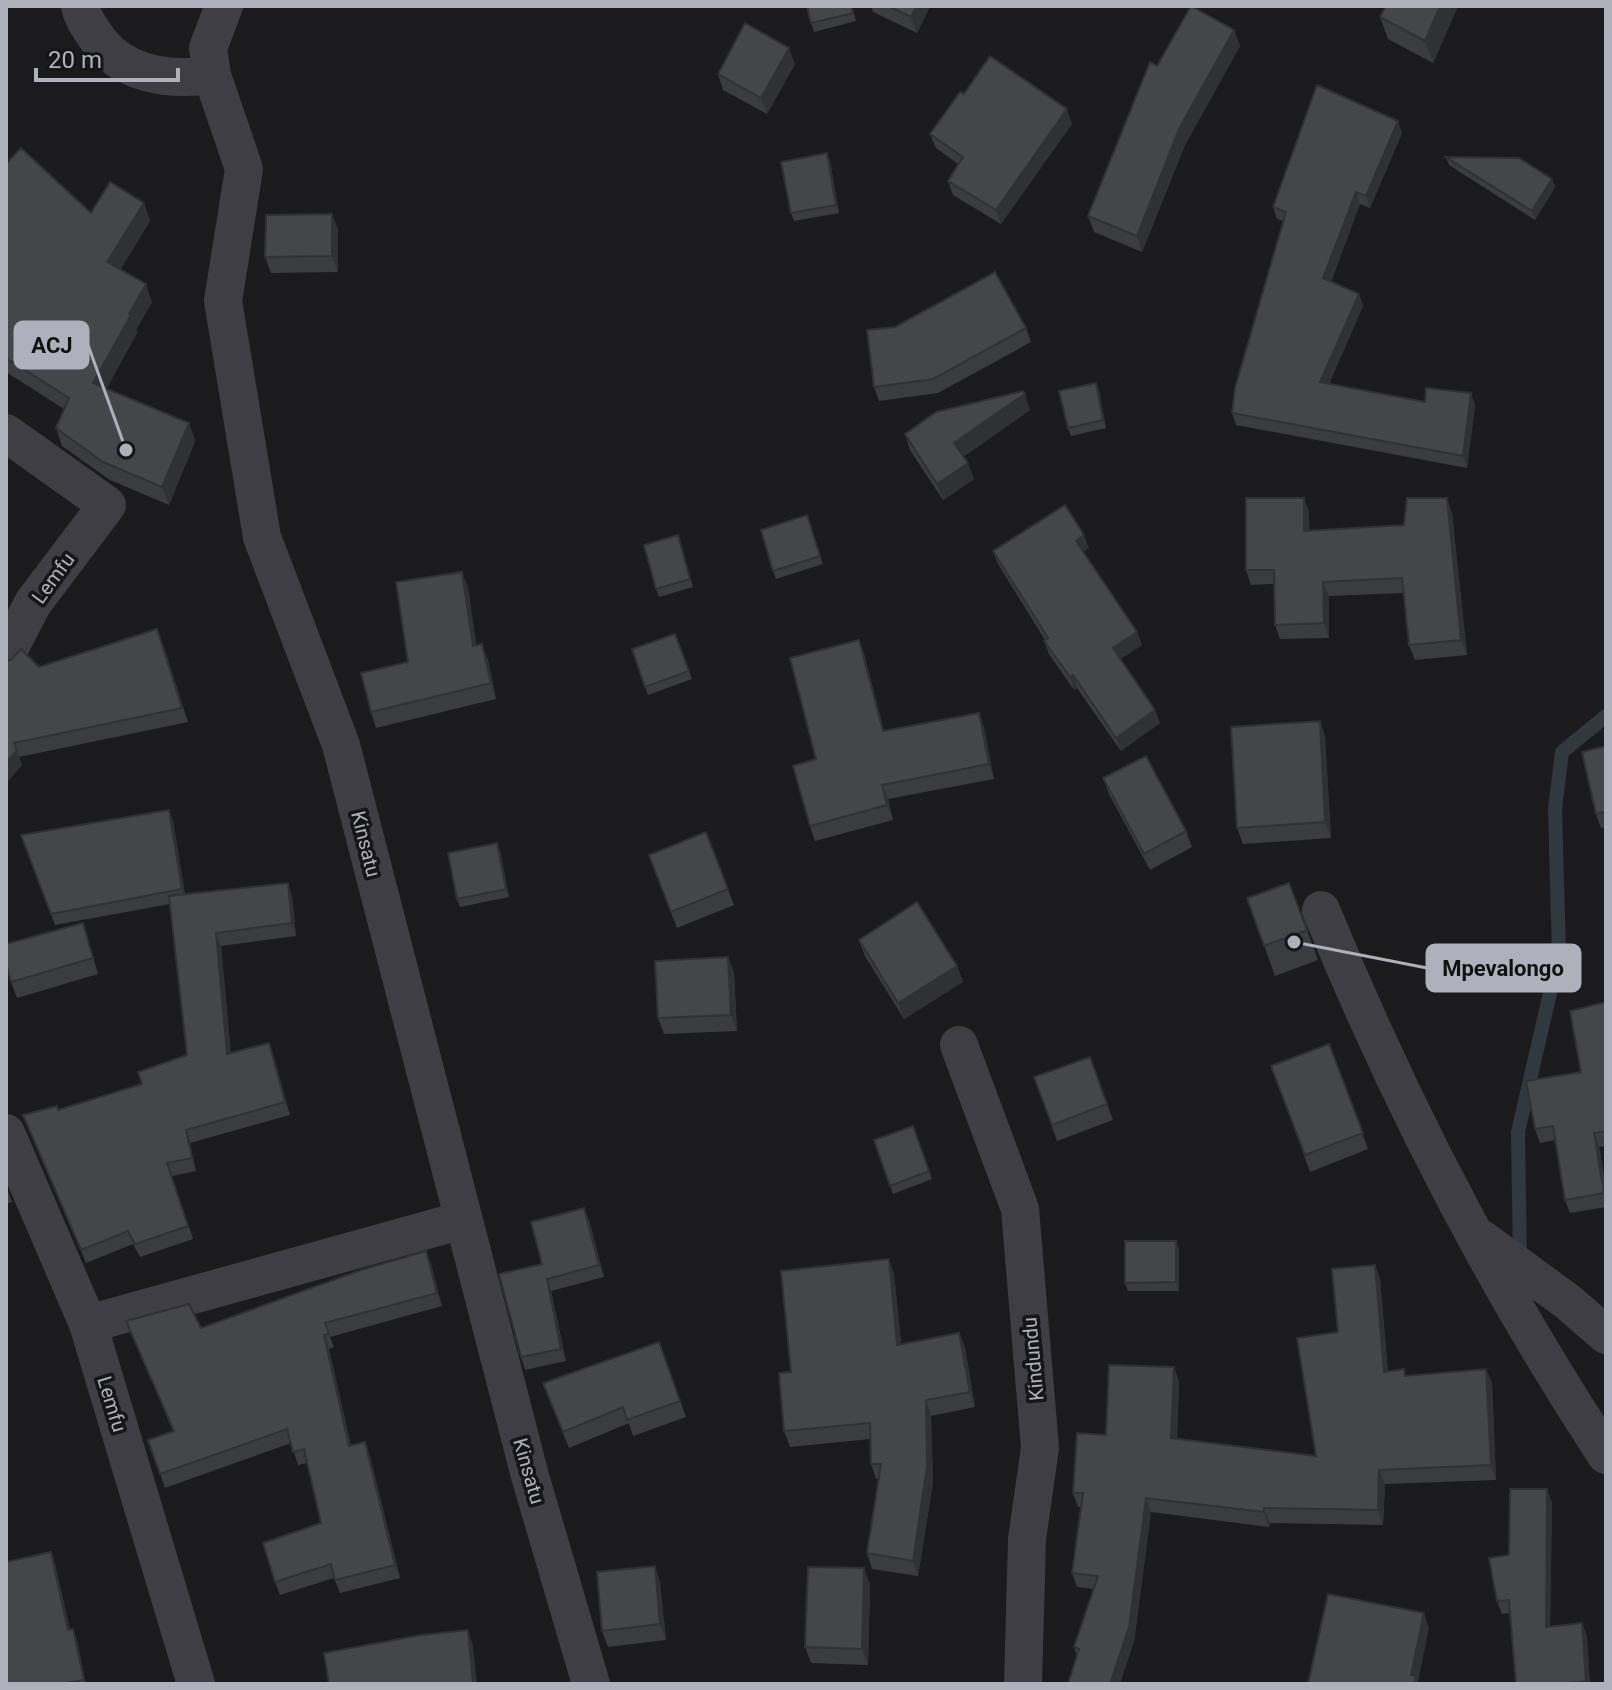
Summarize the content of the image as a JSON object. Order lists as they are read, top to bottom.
{
  "streets": {
    "street": ["Lemfu", "Kinsatu", "Kindundu"]
  },
  "places": ["ACJ", "Mpevalongo"],
  "scale_bar": "20 m"
}
